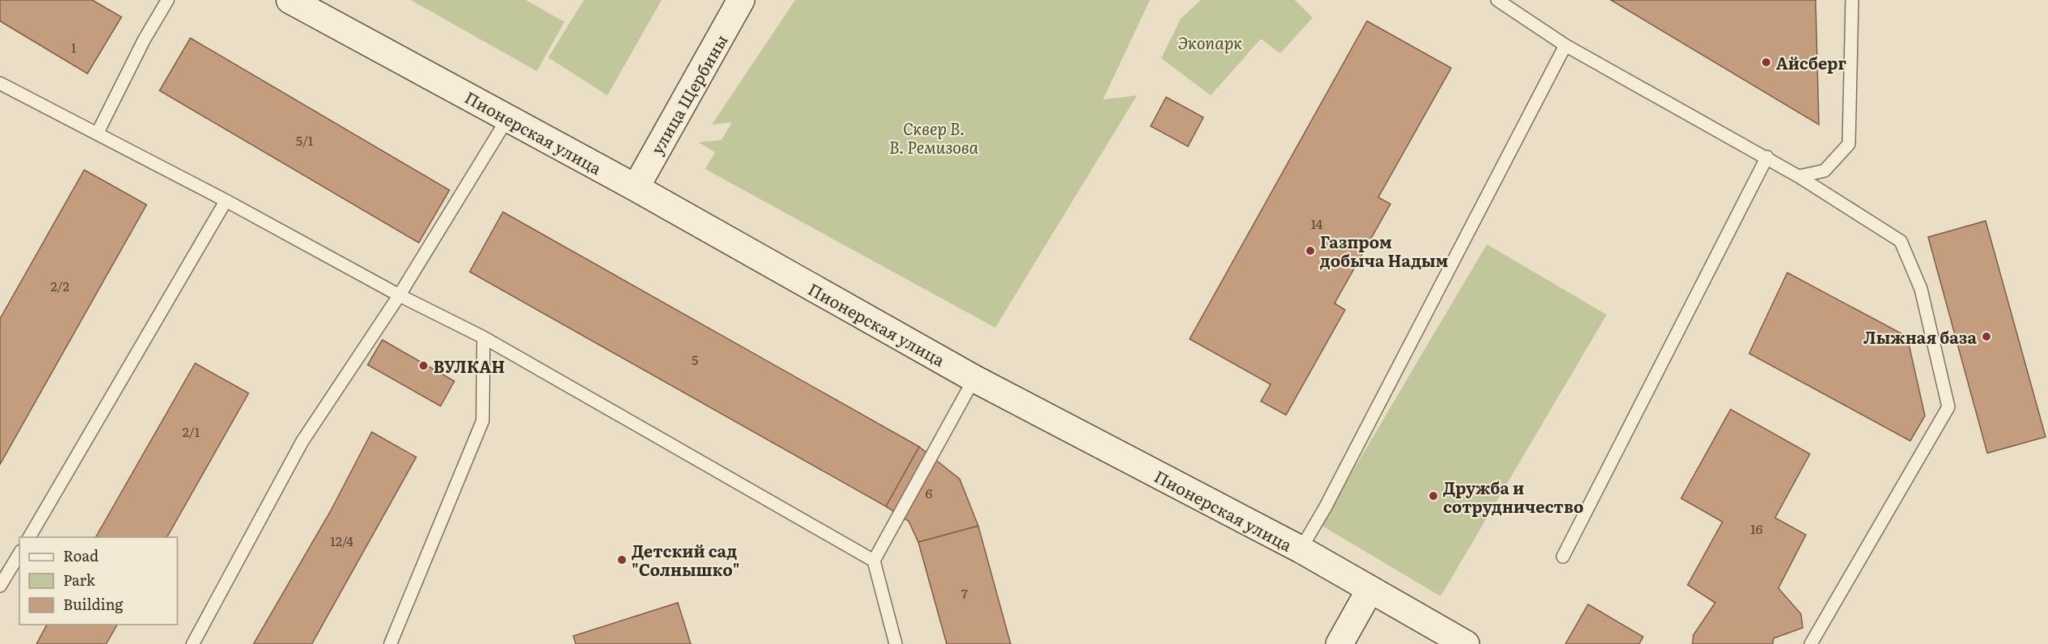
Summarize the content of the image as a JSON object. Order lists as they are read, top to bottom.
{
  "streets": {
    "street": ["улица Щербины", "Пионерская улица"]
  },
  "crossings": [
    ["улица Щербины", "Пионерская улица"]
  ],
  "parks": ["Экопарк", "Сквер В. В. Ремизова"],
  "places": [
    "Айсберг",
    "Газпром добыча Надым",
    "Лыжная база",
    "ВУЛКАН",
    "Дружба и сотрудничество",
    "Детский сад \"Солнышко\""
  ],
  "house_numbers": [
    "1",
    "5/1",
    "14",
    "2/2",
    "5",
    "2/1",
    "6",
    "16",
    "12/4",
    "7"
  ],
  "legend": ["Road", "Park", "Building"]
}
